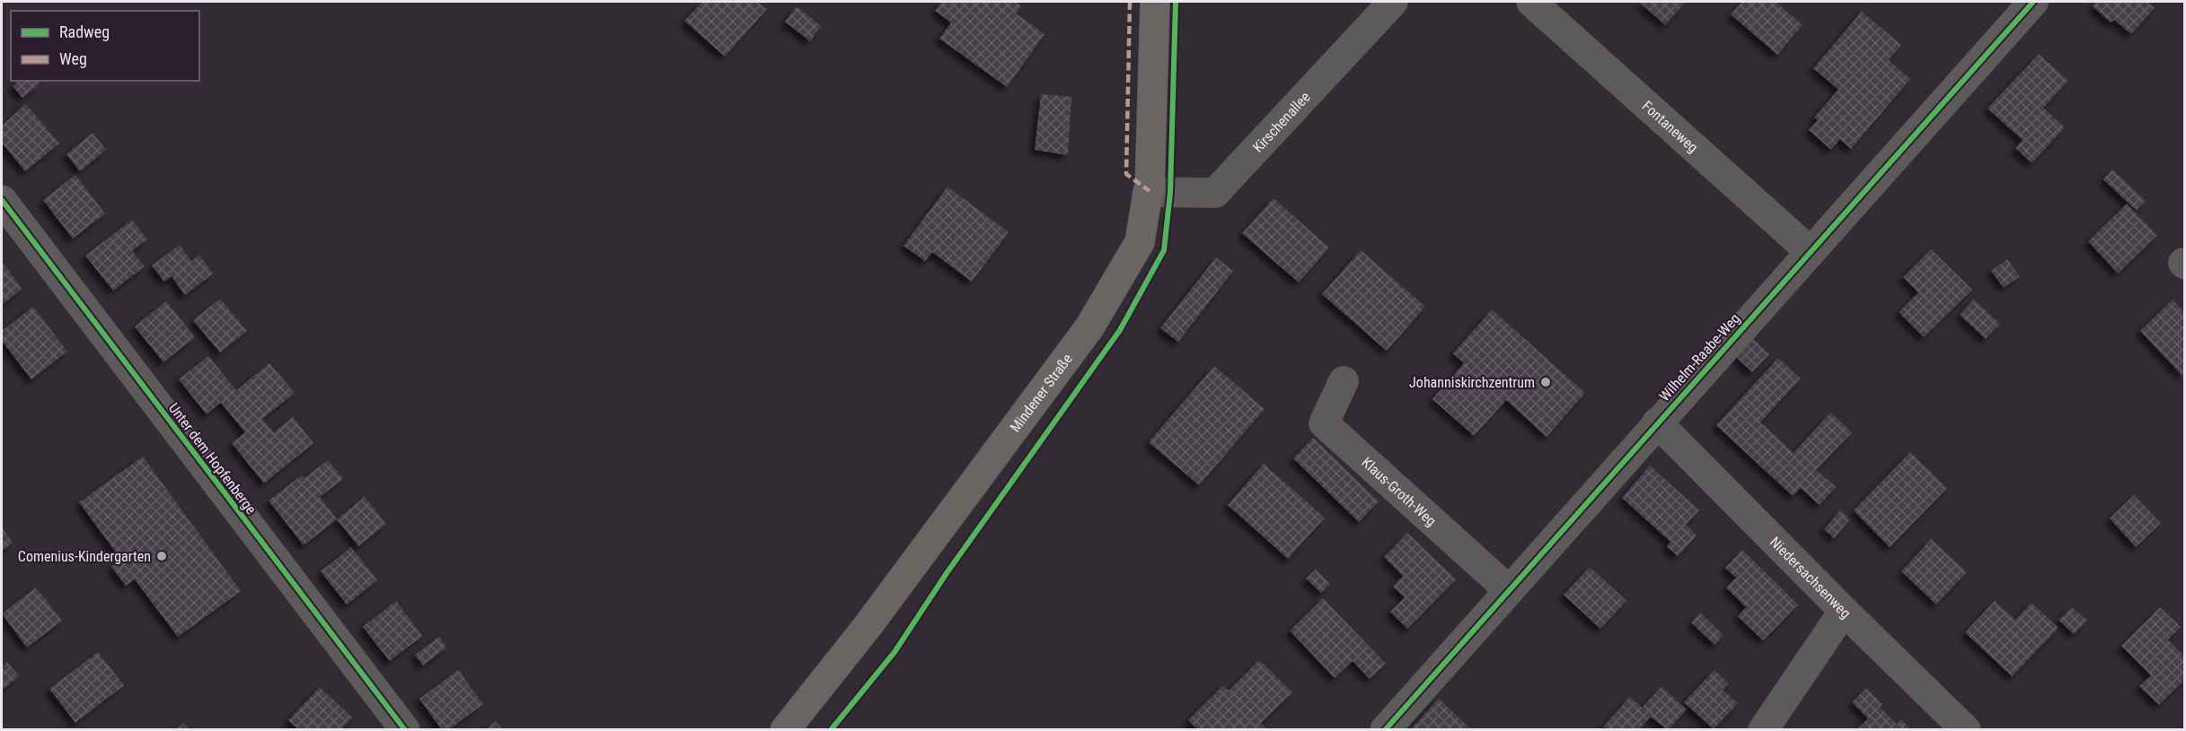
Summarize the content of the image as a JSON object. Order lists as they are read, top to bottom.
{
  "streets": {
    "main road": ["Mindener Straße"],
    "street": [
      "Kirschenallee",
      "Fontaneweg",
      "Wilhelm-Raabe-Weg",
      "Unter dem Hopfenberge",
      "Klaus-Groth-Weg",
      "Niedersachsenweg"
    ]
  },
  "crossings": [
    ["Kirschenallee", "Mindener Straße"],
    ["Fontaneweg", "Wilhelm-Raabe-Weg"],
    ["Wilhelm-Raabe-Weg", "Klaus-Groth-Weg"],
    ["Wilhelm-Raabe-Weg", "Niedersachsenweg"]
  ],
  "places": ["Johanniskirchzentrum", "Comenius-Kindergarten"],
  "legend": ["Radweg", "Weg"]
}
